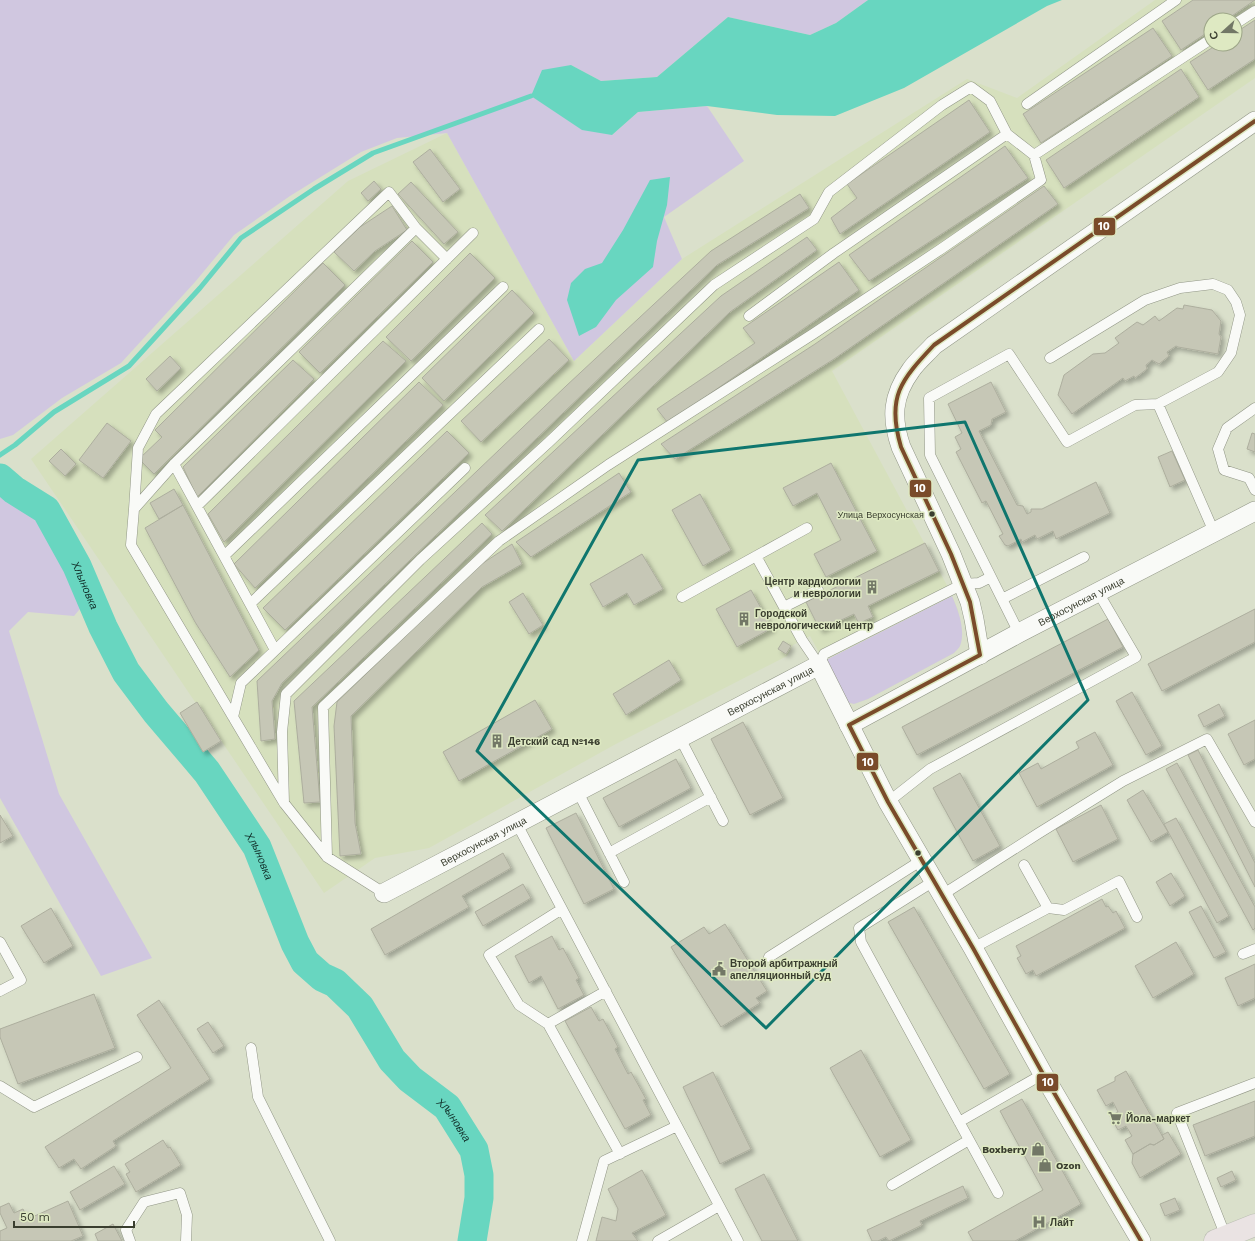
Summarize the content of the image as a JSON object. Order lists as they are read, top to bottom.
{
  "streets": {
    "street": ["Верхосунская улица"]
  },
  "water": ["Хлыновка"],
  "places": {
    "other": ["Улица Верхосунская"],
    "building": ["Центр кардиологии и неврологии", "Городской неврологический центр", "Детский сад №146"],
    "public building": ["Второй арбитражный апелляционный суд"],
    "supermarket": ["Йола-маркет"],
    "shop": ["Boxberry", "Ozon"],
    "hospital": ["Лайт"]
  },
  "lines": ["transit line 10"],
  "scale_bar": "50 m",
  "north": "left"
}
